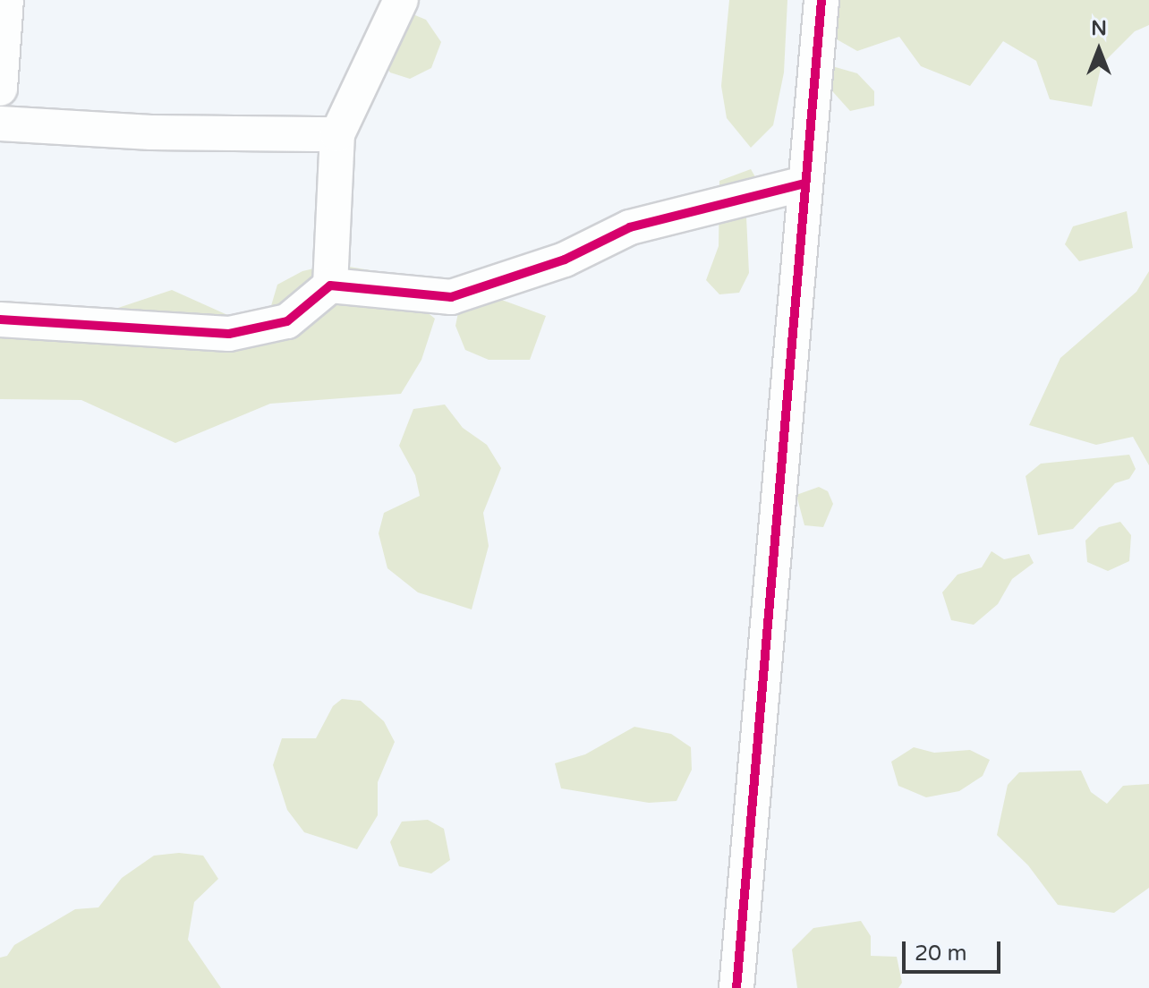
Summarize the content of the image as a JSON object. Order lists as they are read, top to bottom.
{
  "scale_bar": "20 m",
  "north": "top"
}
